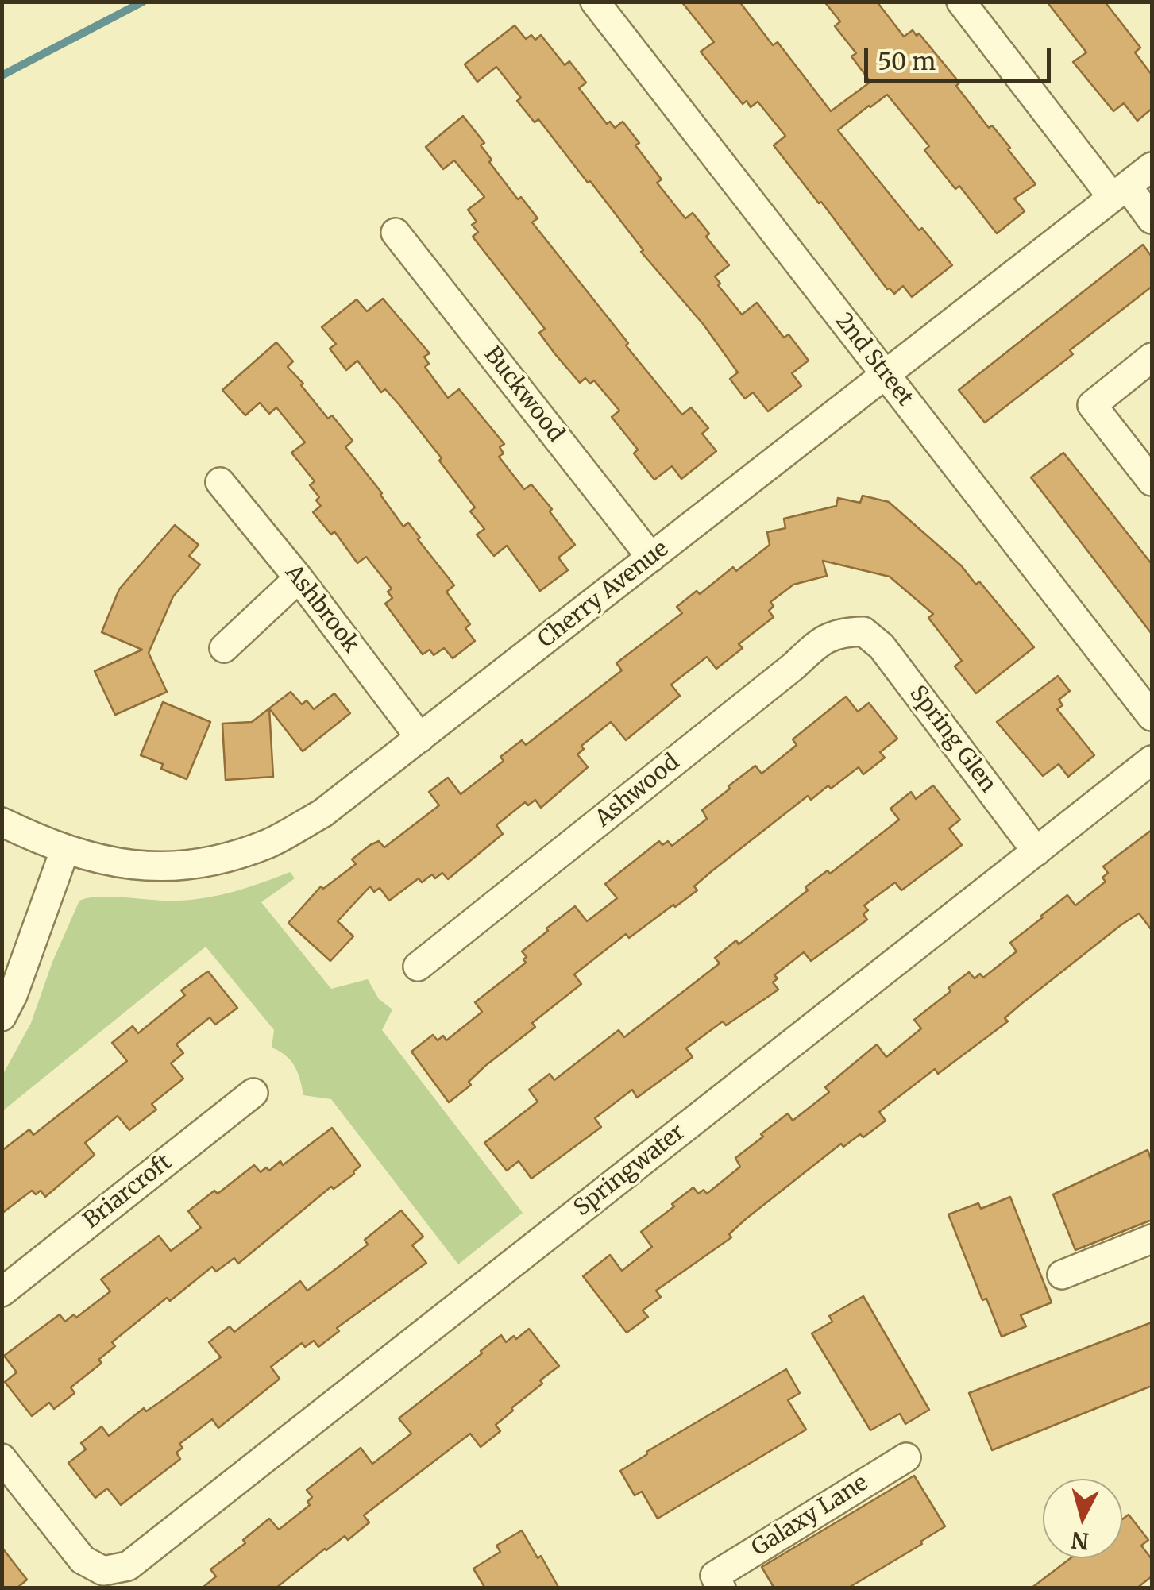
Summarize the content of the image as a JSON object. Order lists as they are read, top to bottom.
{
  "streets": {
    "street": [
      "2nd Street",
      "Buckwood",
      "Cherry Avenue",
      "Ashbrook",
      "Spring Glen",
      "Ashwood",
      "Springwater",
      "Briarcroft",
      "Galaxy Lane"
    ]
  },
  "crossings": [
    ["2nd Street", "Cherry Avenue"],
    ["Buckwood", "Cherry Avenue"],
    ["Cherry Avenue", "Ashbrook"],
    ["Spring Glen", "Ashwood"],
    ["Spring Glen", "Springwater"]
  ],
  "scale_bar": "50 m",
  "north": "bottom"
}
